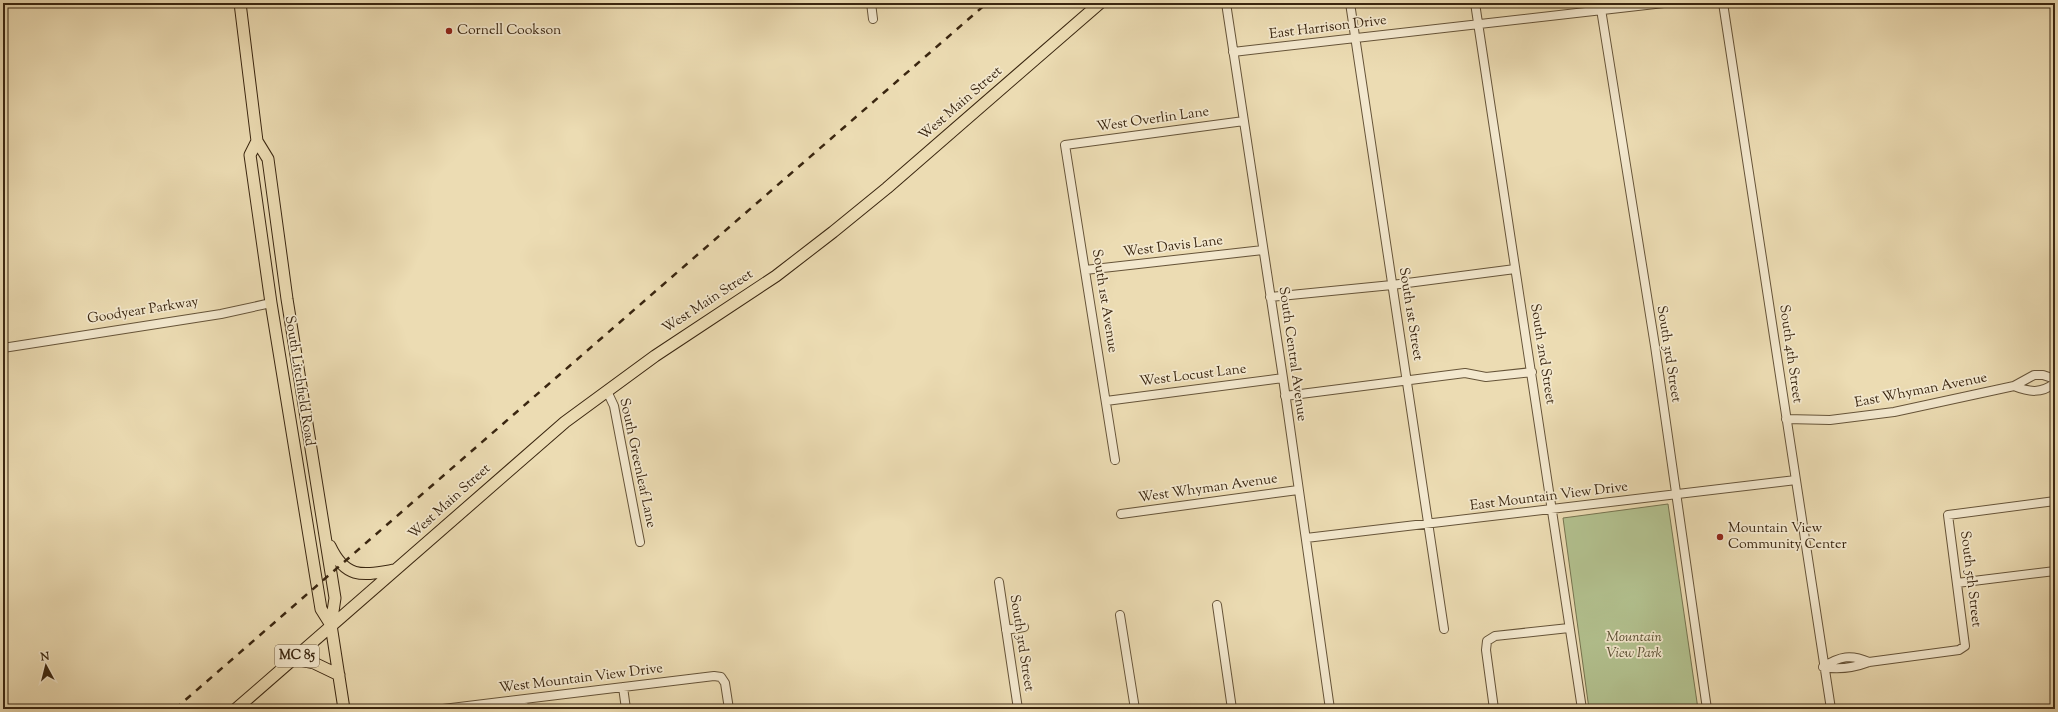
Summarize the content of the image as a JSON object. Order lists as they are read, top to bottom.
{
  "streets": {
    "main road": [
      "West Main Street",
      "Goodyear Parkway",
      "South Litchfield Road",
      "MC 85"
    ],
    "street": [
      "East Harrison Drive",
      "West Overlin Lane",
      "West Davis Lane",
      "South 1st Avenue",
      "South 1st Street",
      "South Central Avenue",
      "South 2nd Street",
      "South 3rd Street",
      "South 4th Street",
      "West Locust Lane",
      "East Whyman Avenue",
      "South Greenleaf Lane",
      "West Whyman Avenue",
      "East Mountain View Drive",
      "South 5th Street",
      "West Mountain View Drive"
    ]
  },
  "crossings": [
    ["East Harrison Drive", "South 1st Street"],
    ["East Harrison Drive", "South Central Avenue"],
    ["East Harrison Drive", "South 2nd Street"],
    ["East Harrison Drive", "South 3rd Street"],
    ["West Main Street", "South Litchfield Road"],
    ["West Main Street", "South Greenleaf Lane"],
    ["West Main Street", "MC 85"],
    ["West Overlin Lane", "South 1st Avenue"],
    ["West Overlin Lane", "South Central Avenue"],
    ["West Davis Lane", "South 1st Avenue"],
    ["West Davis Lane", "South Central Avenue"],
    ["South 1st Avenue", "West Locust Lane"],
    ["Goodyear Parkway", "South Litchfield Road"],
    ["South 1st Street", "East Mountain View Drive"],
    ["South Central Avenue", "West Locust Lane"],
    ["South Central Avenue", "West Whyman Avenue"],
    ["South Central Avenue", "East Mountain View Drive"],
    ["South 2nd Street", "East Mountain View Drive"],
    ["South 3rd Street", "East Mountain View Drive"],
    ["South 4th Street", "East Whyman Avenue"],
    ["South 4th Street", "East Mountain View Drive"],
    ["South 4th Street", "South 5th Street"],
    ["South Litchfield Road", "MC 85"]
  ],
  "parks": ["Mountain View Park"],
  "places": ["Cornell Cookson", "Mountain View Community Center"],
  "north": "top"
}
